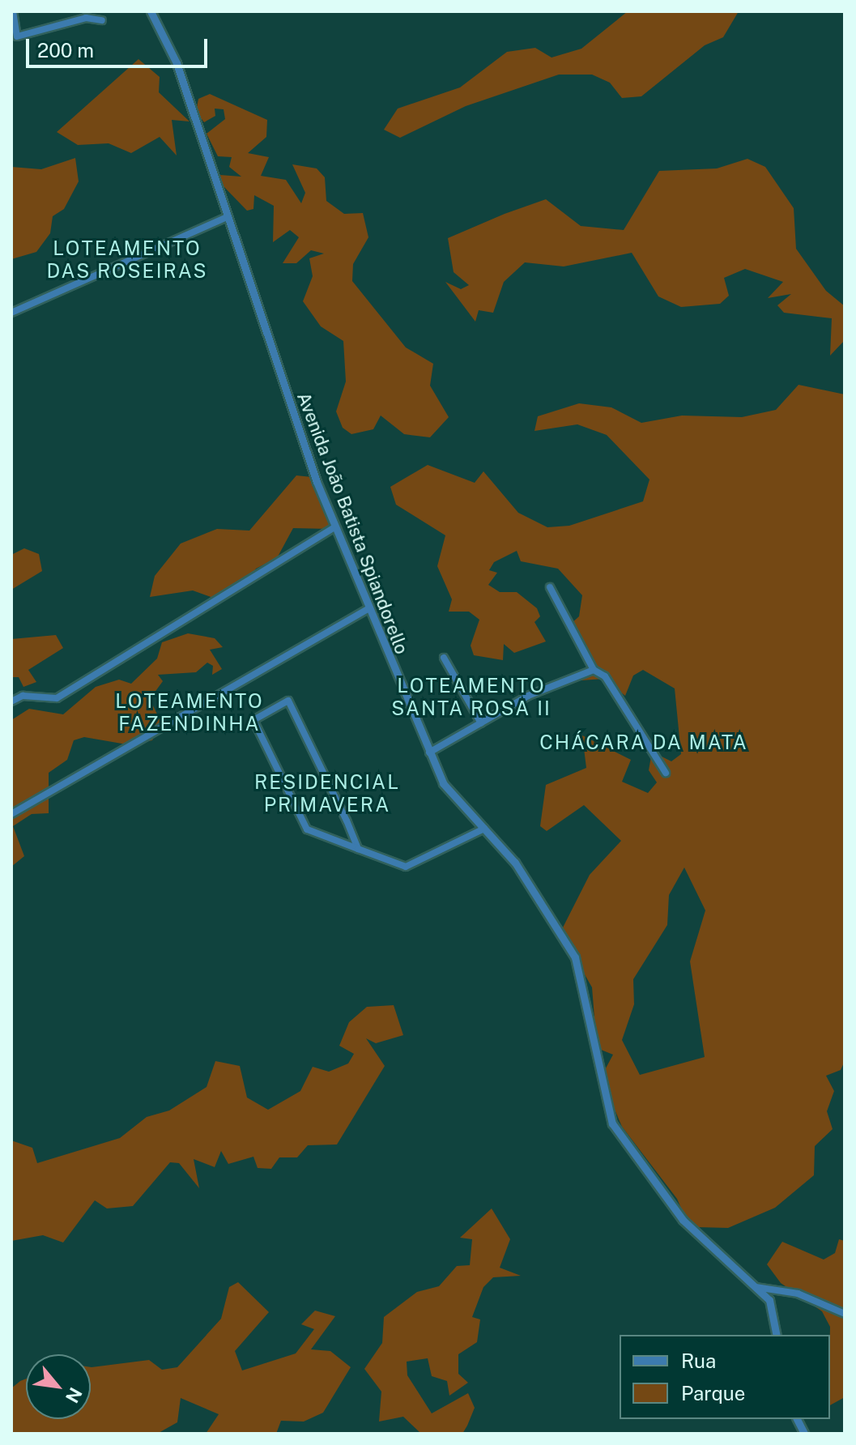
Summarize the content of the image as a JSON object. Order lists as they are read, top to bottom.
{
  "streets": {
    "street": ["Avenida João Batista Spiandorello"]
  },
  "districts": [
    "LOTEAMENTO DAS ROSEIRAS",
    "LOTEAMENTO SANTA ROSA II",
    "LOTEAMENTO FAZENDINHA",
    "CHÁCARA DA MATA",
    "RESIDENCIAL PRIMAVERA"
  ],
  "legend": ["Rua", "Parque"],
  "scale_bar": "200 m",
  "north": "bottom right"
}
